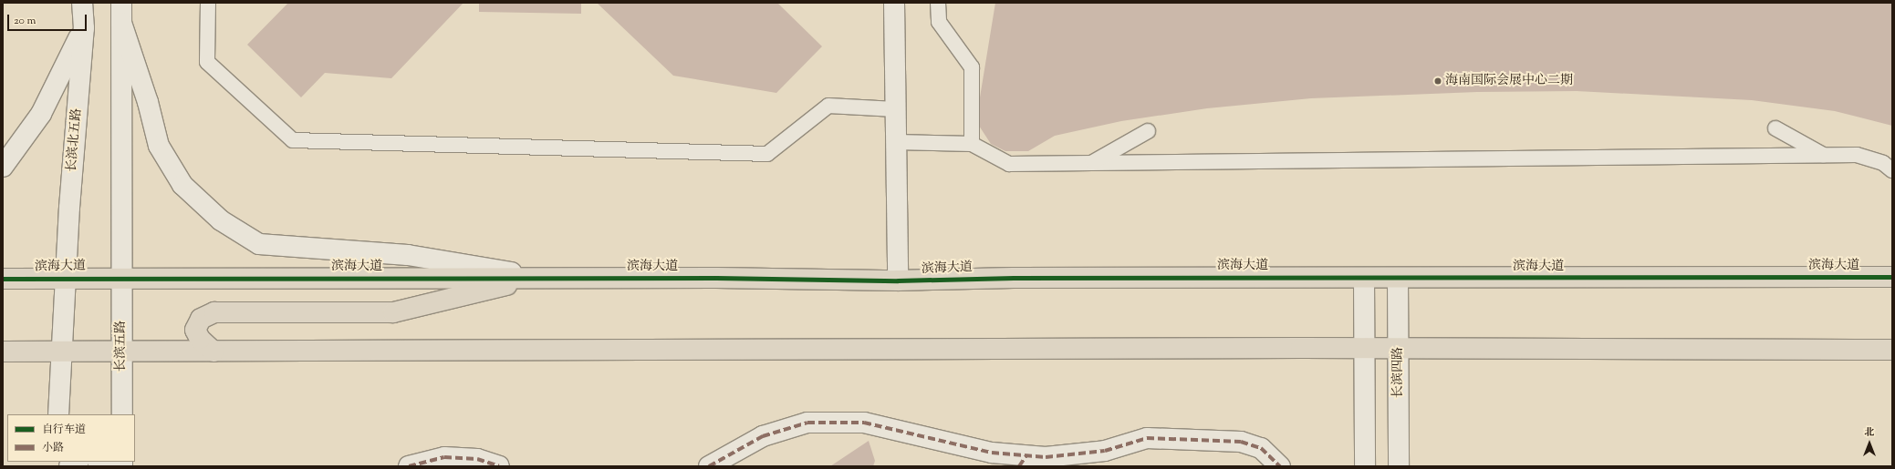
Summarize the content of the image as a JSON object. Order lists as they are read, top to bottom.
{
  "streets": {
    "highway": ["滨海大道"],
    "street": ["长滨北五路", "长滨五路", "长滨四路"]
  },
  "crossings": [
    ["长滨北五路", "滨海大道"],
    ["滨海大道", "长滨五路"],
    ["滨海大道", "长滨四路"]
  ],
  "places": ["海南国际会展中心二期"],
  "legend": ["自行车道", "小路"],
  "scale_bar": "20 m",
  "north": "top"
}
